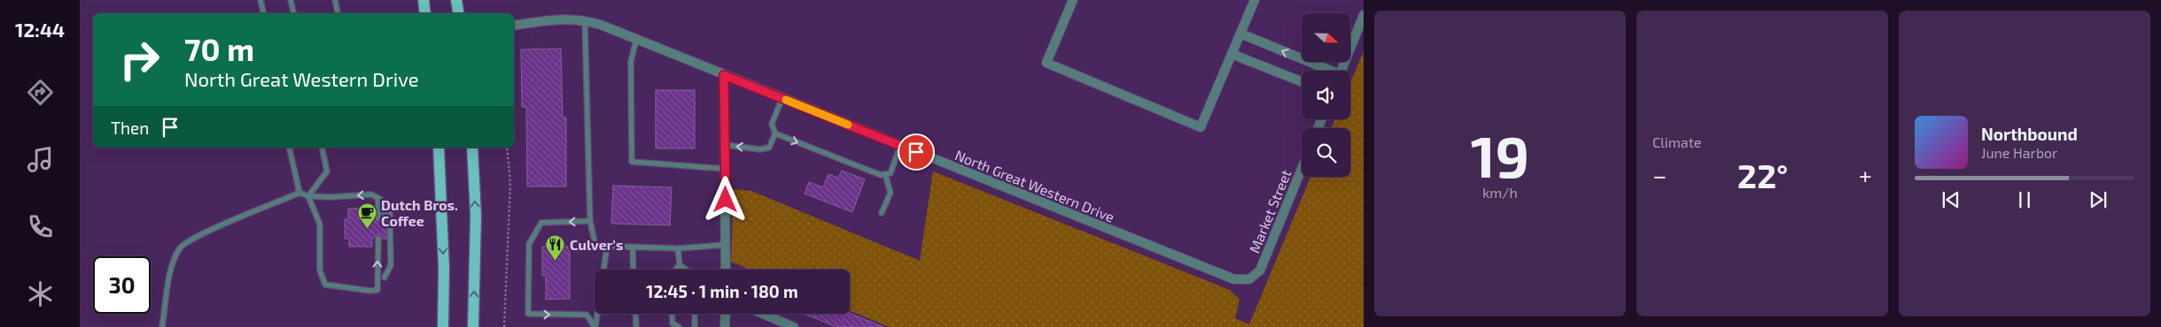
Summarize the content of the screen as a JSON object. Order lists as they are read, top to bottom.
{
  "streets": {
    "street": ["North Great Western Drive", "Market Street"]
  },
  "crossings": [
    ["North Great Western Drive", "Market Street"]
  ],
  "places": {
    "cafe": ["Dutch Bros. Coffee"],
    "restaurant": ["Culver's"]
  },
  "north": "right",
  "page": {
    "tabs": "12:44",
    "tile": [
      ["19", "km/h"],
      "Climate"
    ],
    "turn": ["70 m", "North Great Western Drive"],
    "then": "Then",
    "song": ["Northbound", "June Harbor"],
    "heat": ["−", "22°", "+"],
    "limit": "30",
    "trip": "12:45 · 1 min · 180 m"
  }
}
